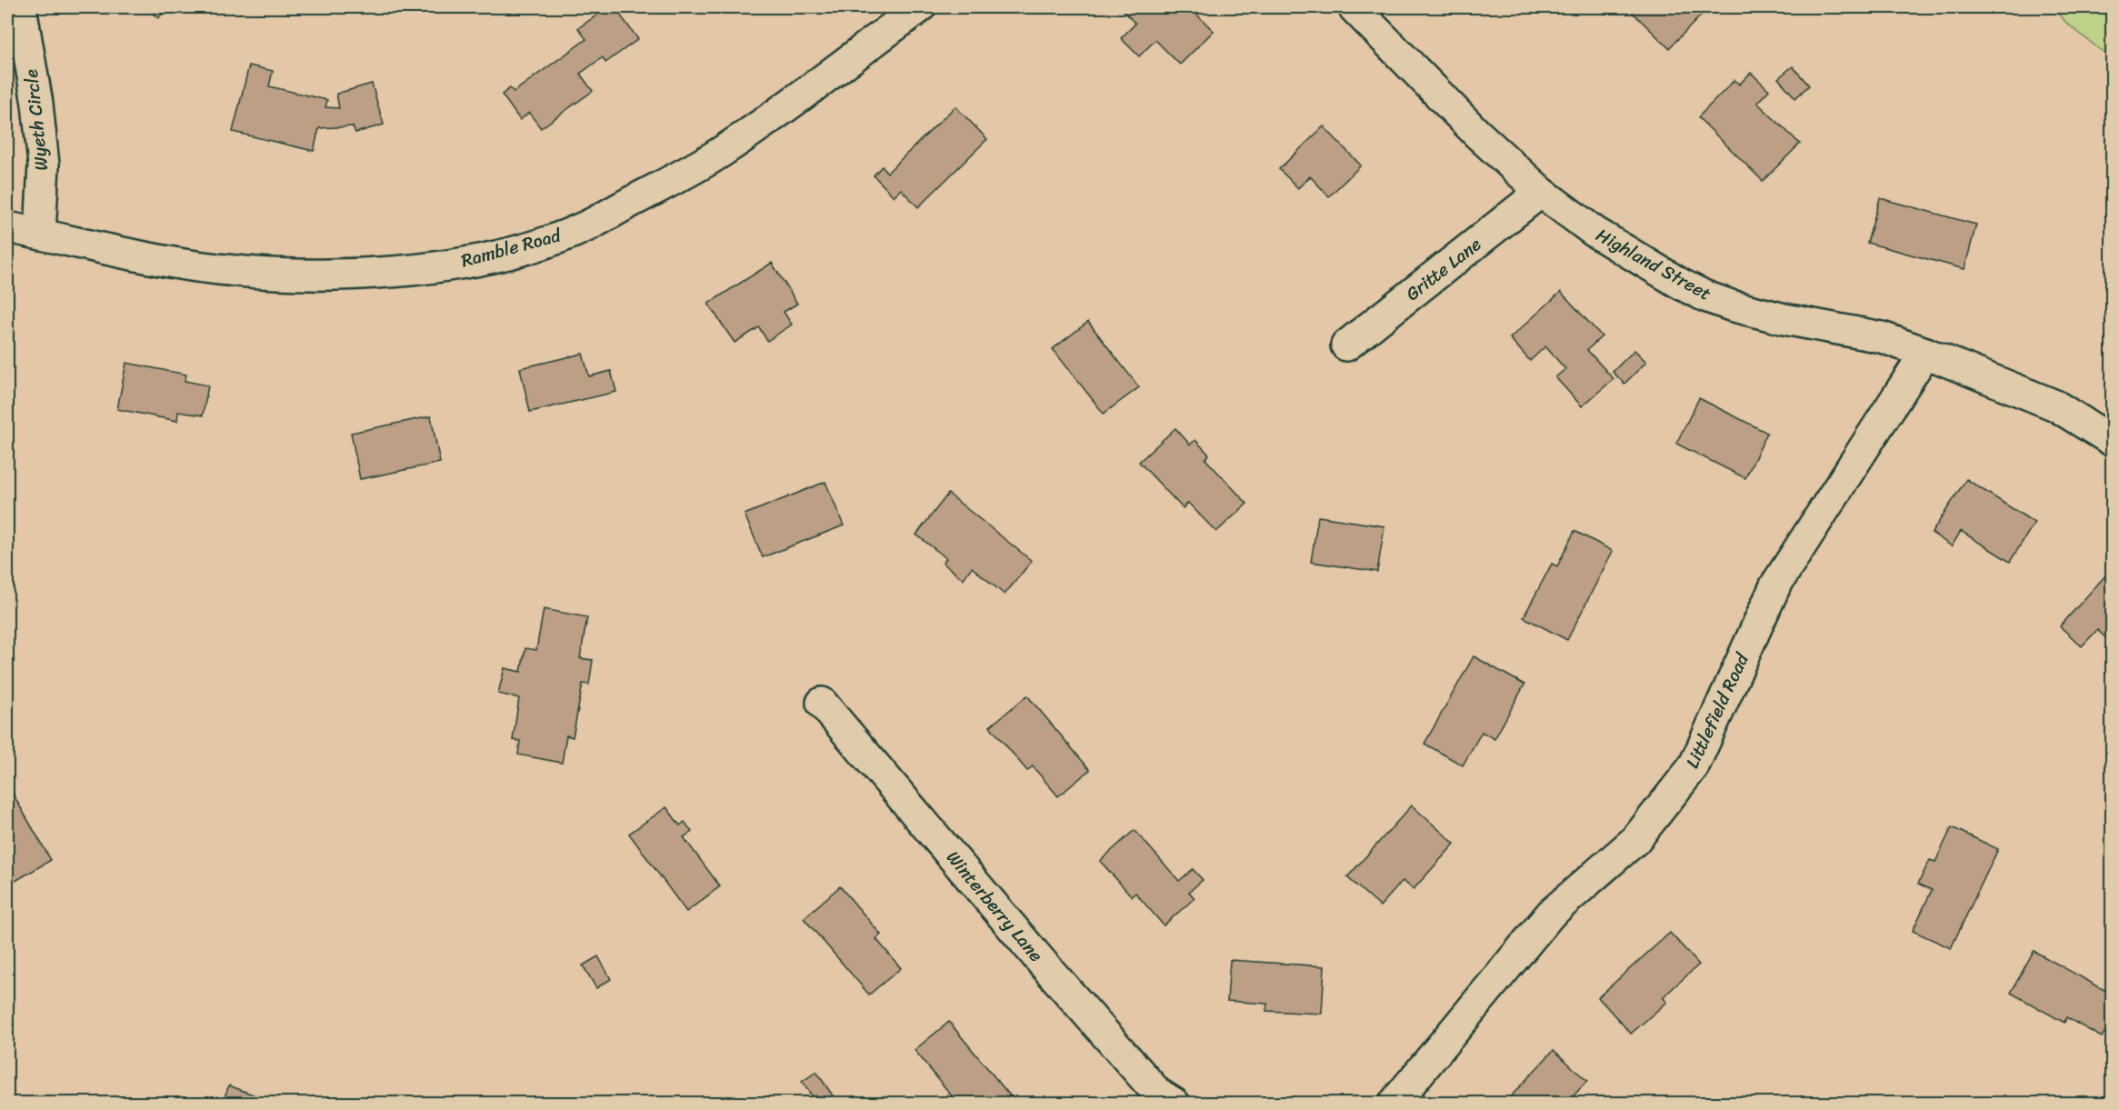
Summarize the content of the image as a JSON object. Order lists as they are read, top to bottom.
{
  "streets": {
    "street": [
      "Wyeth Circle",
      "Ramble Road",
      "Highland Street",
      "Gritte Lane",
      "Littlefield Road",
      "Winterberry Lane"
    ]
  },
  "crossings": [
    ["Wyeth Circle", "Ramble Road"],
    ["Highland Street", "Gritte Lane"],
    ["Highland Street", "Littlefield Road"]
  ]
}
